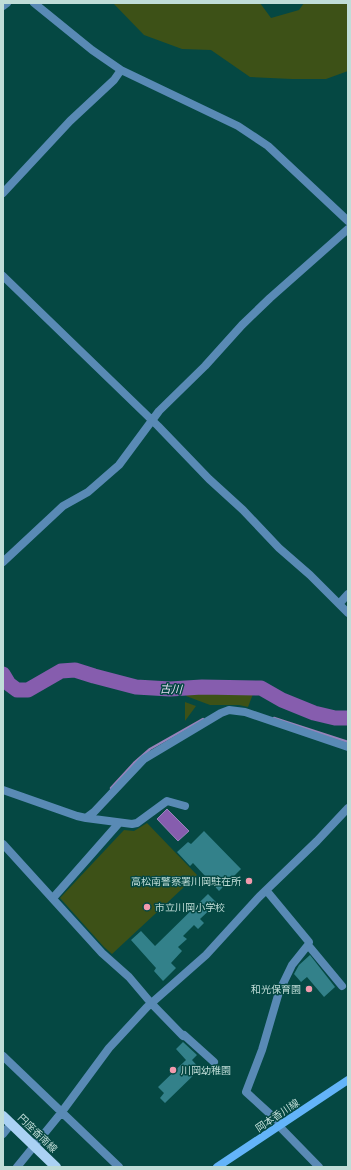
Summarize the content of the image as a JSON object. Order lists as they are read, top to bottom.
{
  "streets": {
    "main road": ["岡本香川線", "円座香南線"]
  },
  "water": ["古川"],
  "places": [
    "高松南警察署川岡駐在所",
    "市立川岡小学校",
    "和光保育園",
    "川岡幼稚園"
  ]
}
